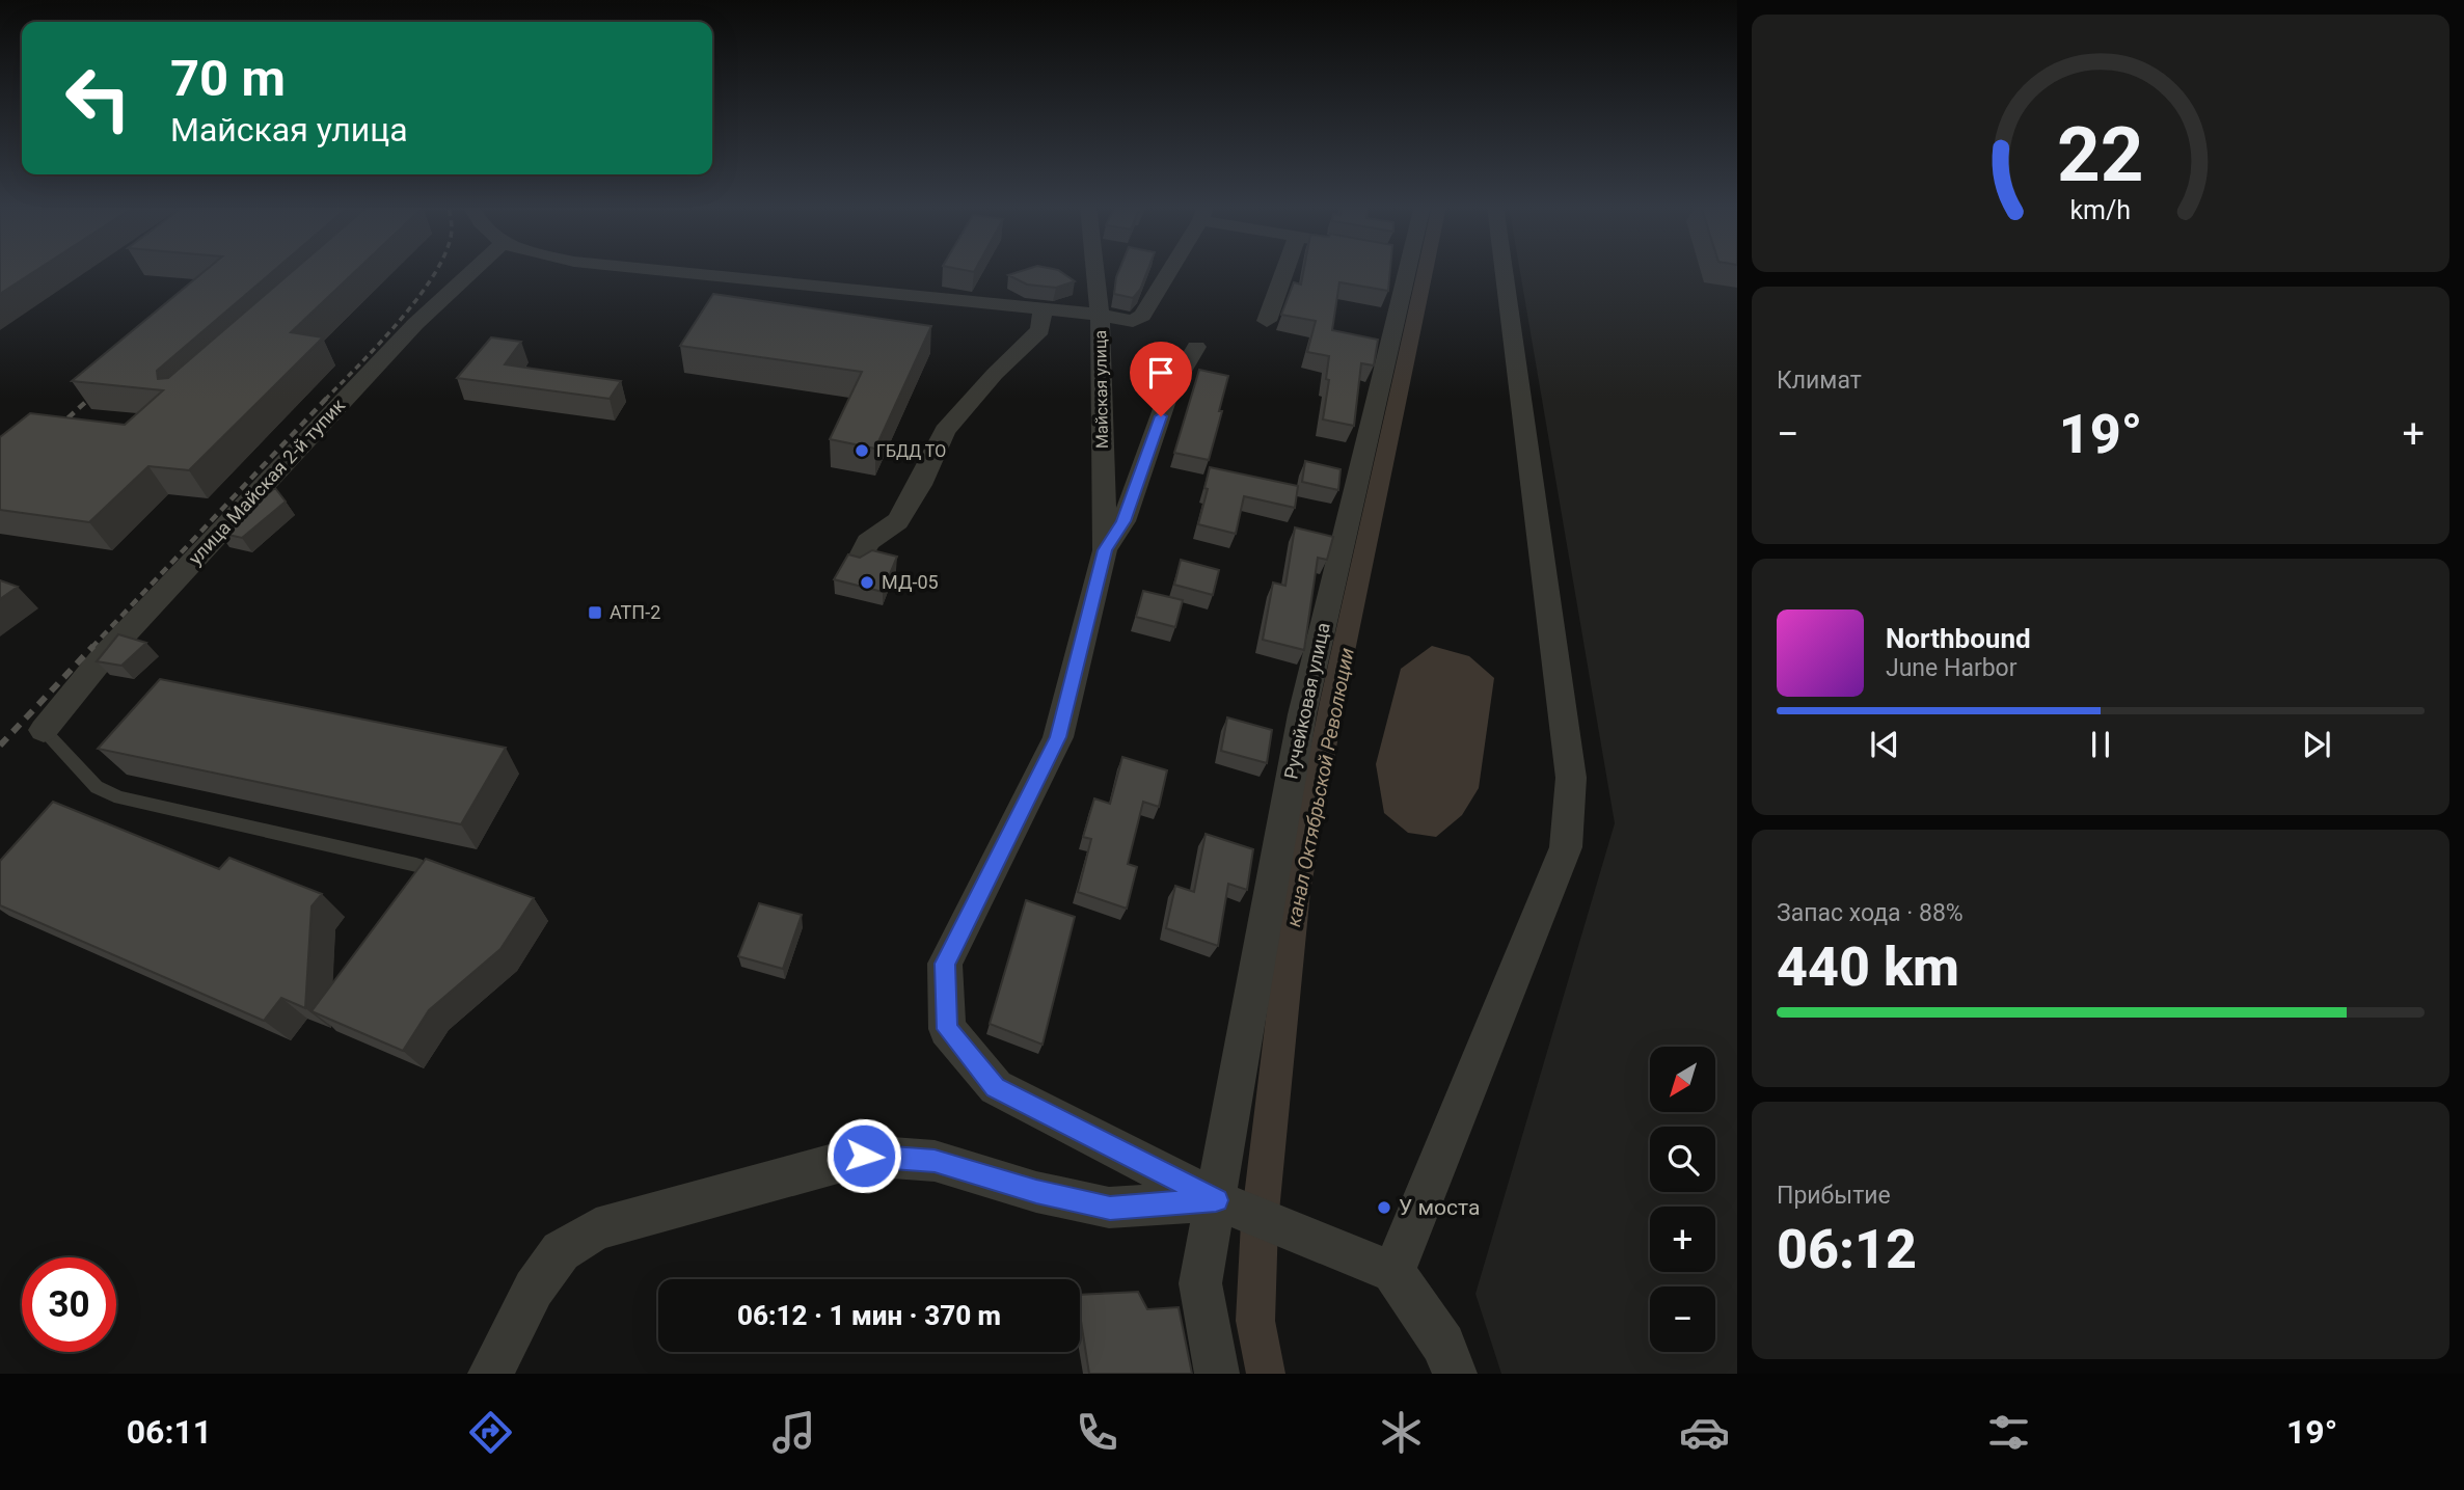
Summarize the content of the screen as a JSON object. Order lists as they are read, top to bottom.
{
  "streets": {
    "street": ["Майская улица", "улица Майская 2-й тупик", "Ручейковая улица"]
  },
  "crossings": [
    ["Майская улица", "Ручейковая улица"]
  ],
  "water": ["канал Октябрьской Революции"],
  "places": {
    "other": ["ГБДД ТО", "МД-05", "У моста"],
    "transit": ["АТП-2"]
  },
  "north": "bottom left",
  "page": {
    "turn": ["70 m", "Майская улица"],
    "tile": [
      "Климат",
      ["Запас хода · 88%", "440 km"],
      ["Прибытие", "06:12"]
    ],
    "heat": ["−", "19°", "+"],
    "song": ["Northbound", "June Harbor"],
    "map_buttons": ["+", "−"],
    "limit": "30",
    "trip": "06:12 · 1 мин · 370 m",
    "tabs": ["06:11", "19°"],
    "gauge": ["22", "km/h"]
  }
}
